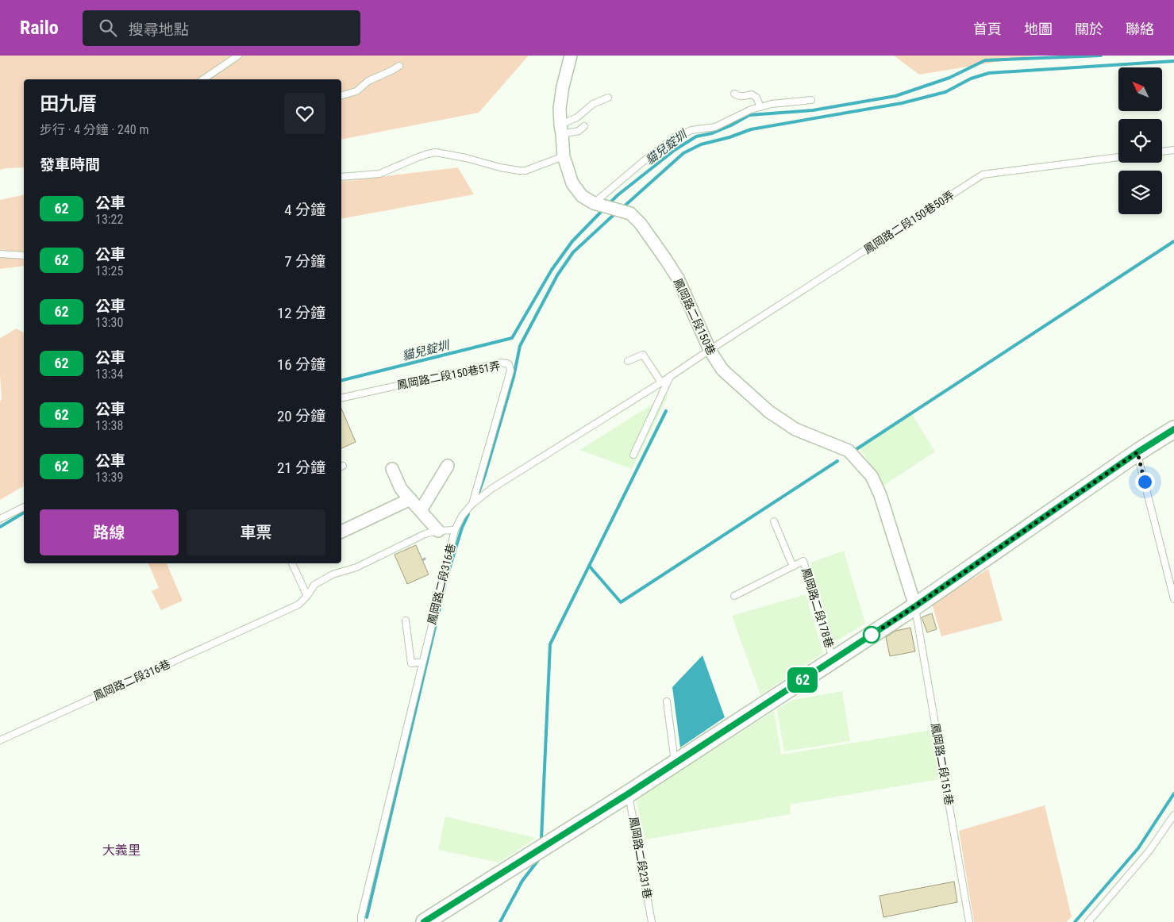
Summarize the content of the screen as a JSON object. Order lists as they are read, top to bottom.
{
  "streets": {
    "street": ["鳳岡路二段150巷"],
    "lane": [
      "鳳岡路二段150巷50弄",
      "鳳岡路二段150巷51弄",
      "鳳岡路二段316巷",
      "鳳岡路二段178巷",
      "鳳岡路二段151巷",
      "鳳岡路二段231巷"
    ]
  },
  "crossings": [
    ["鳳岡路二段150巷50弄", "鳳岡路二段150巷"],
    ["鳳岡路二段150巷50弄", "鳳岡路二段150巷51弄"],
    ["鳳岡路二段150巷", "鳳岡路二段150巷51弄"],
    ["鳳岡路二段150巷", "鳳岡路二段151巷"],
    ["鳳岡路二段150巷51弄", "鳳岡路二段316巷"]
  ],
  "districts": ["大義里"],
  "water": ["貓兒錠圳"],
  "lines": ["bus line 62"],
  "north": "top left",
  "page": {
    "header": "Railo",
    "search": "搜尋地點",
    "nav": [
      "首頁",
      "地圖",
      "關於",
      "聯絡"
    ],
    "on_map": "62",
    "heading": [
      ["田九厝", "步行 · 4 分鐘 · 240 m"],
      "發車時間"
    ],
    "list": [
      {
        "mark": "62",
        "name": "公車",
        "note": "13:22",
        "value": "4 分鐘"
      },
      {
        "mark": "62",
        "name": "公車",
        "note": "13:25",
        "value": "7 分鐘"
      },
      {
        "mark": "62",
        "name": "公車",
        "note": "13:30",
        "value": "12 分鐘"
      },
      {
        "mark": "62",
        "name": "公車",
        "note": "13:34",
        "value": "16 分鐘"
      },
      {
        "mark": "62",
        "name": "公車",
        "note": "13:38",
        "value": "20 分鐘"
      },
      {
        "mark": "62",
        "name": "公車",
        "note": "13:39",
        "value": "21 分鐘"
      }
    ],
    "buttons": ["路線", "車票"]
  }
}
